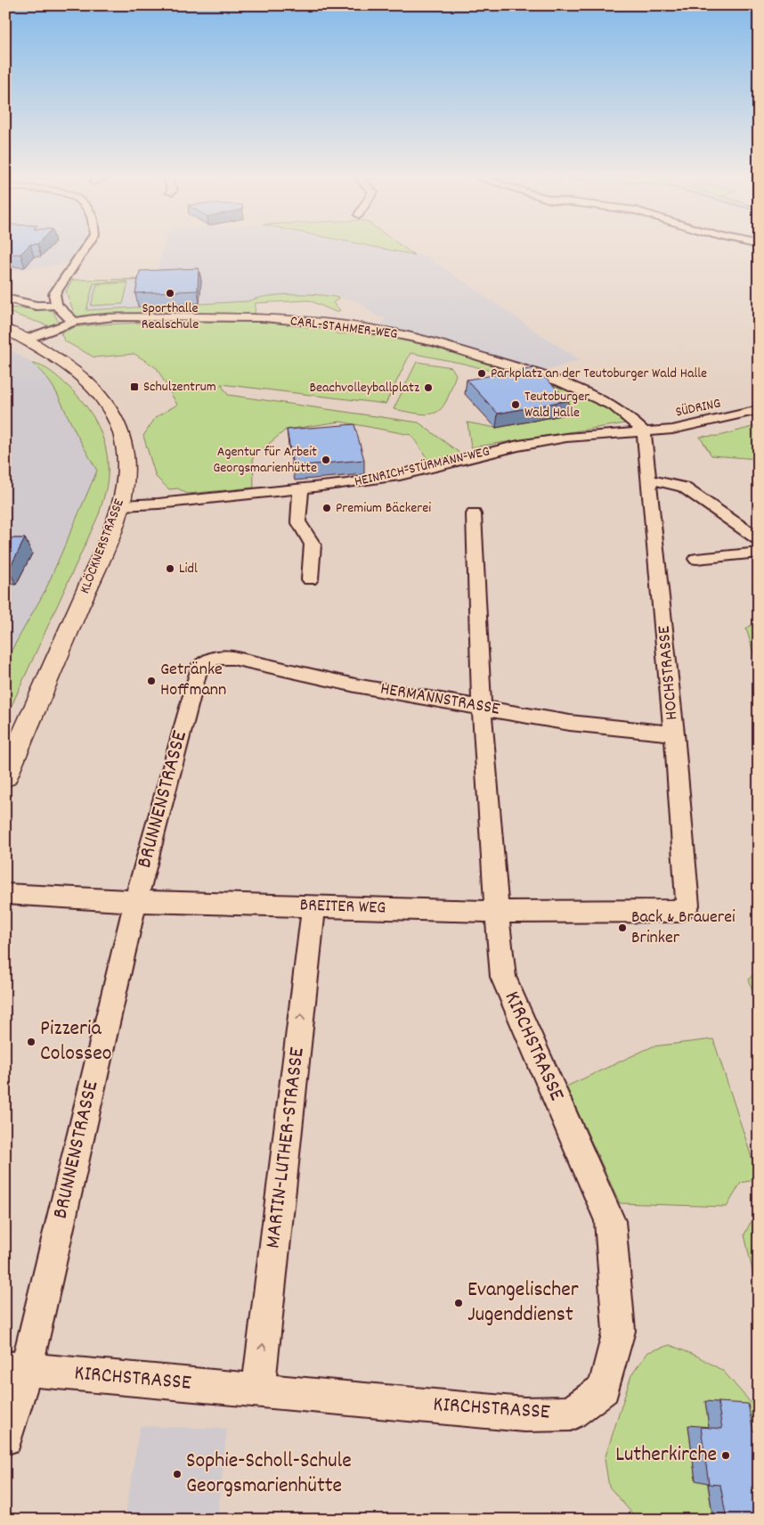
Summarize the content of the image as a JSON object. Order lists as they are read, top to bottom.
{
  "streets": {
    "main road": ["KLÖCKNERSTRASSE"],
    "street": [
      "CARL-STAHMER-WEG",
      "SÜDRING",
      "HEINRICH-STÜRMANN-WEG",
      "HOCHSTRASSE",
      "HERMANNSTRASSE",
      "BRUNNENSTRASSE",
      "BREITER WEG",
      "KIRCHSTRASSE",
      "MARTIN-LUTHER-STRASSE"
    ]
  },
  "crossings": [
    ["CARL-STAHMER-WEG", "SÜDRING"],
    ["CARL-STAHMER-WEG", "HEINRICH-STÜRMANN-WEG"],
    ["CARL-STAHMER-WEG", "KLÖCKNERSTRASSE"],
    ["CARL-STAHMER-WEG", "HOCHSTRASSE"],
    ["SÜDRING", "HEINRICH-STÜRMANN-WEG"],
    ["SÜDRING", "HOCHSTRASSE"],
    ["HEINRICH-STÜRMANN-WEG", "KLÖCKNERSTRASSE"],
    ["HEINRICH-STÜRMANN-WEG", "HOCHSTRASSE"],
    ["HOCHSTRASSE", "HERMANNSTRASSE"],
    ["HOCHSTRASSE", "BREITER WEG"],
    ["HERMANNSTRASSE", "BRUNNENSTRASSE"],
    ["HERMANNSTRASSE", "KIRCHSTRASSE"],
    ["BRUNNENSTRASSE", "BREITER WEG"],
    ["BRUNNENSTRASSE", "KIRCHSTRASSE"],
    ["BREITER WEG", "KIRCHSTRASSE"],
    ["BREITER WEG", "MARTIN-LUTHER-STRASSE"],
    ["KIRCHSTRASSE", "MARTIN-LUTHER-STRASSE"]
  ],
  "one_way": ["MARTIN-LUTHER-STRASSE"],
  "places": {
    "other": [
      "Sporthalle Realschule",
      "Parkplatz an der Teutoburger Wald Halle",
      "Beachvolleyballplatz",
      "Teutoburger Wald Halle",
      "Agentur für Arbeit Georgsmarienhütte",
      "Premium Bäckerei",
      "Lidl",
      "Getränke Hoffmann",
      "Back & Brauerei Brinker",
      "Pizzeria Colosseo",
      "Evangelischer Jugenddienst",
      "Lutherkirche",
      "Sophie-Scholl-Schule Georgsmarienhütte"
    ],
    "transit": ["Schulzentrum"]
  }
}
